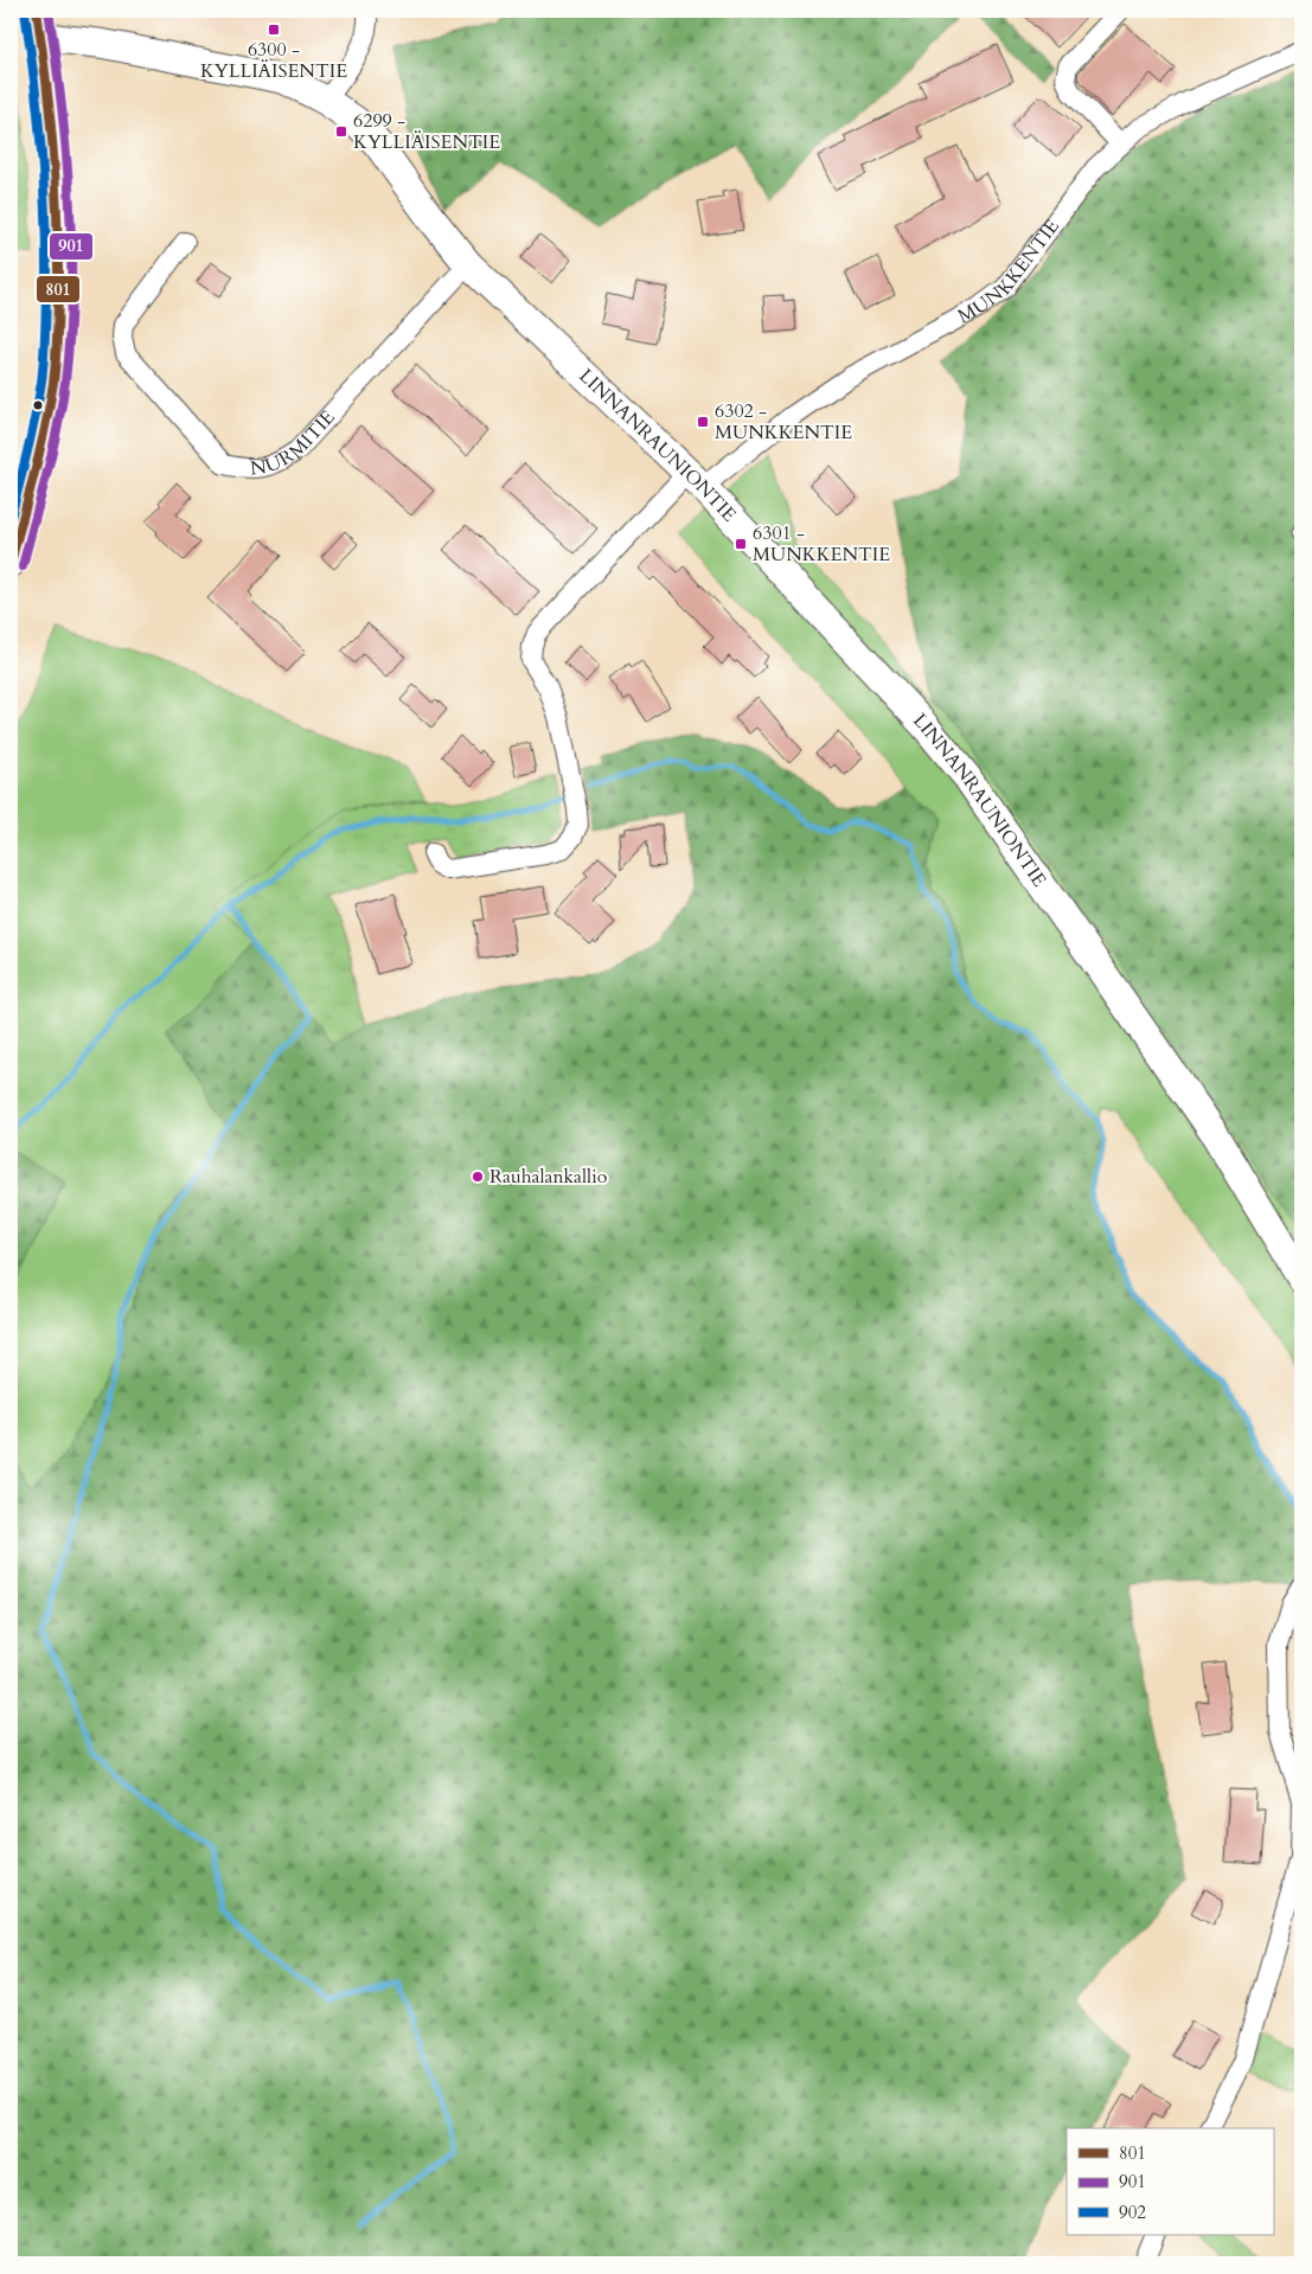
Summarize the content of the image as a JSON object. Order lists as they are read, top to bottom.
{
  "streets": {
    "street": ["MUNKKENTIE", "NURMITIE", "LINNANRAUNIONTIE"]
  },
  "crossings": [
    ["MUNKKENTIE", "LINNANRAUNIONTIE"],
    ["NURMITIE", "LINNANRAUNIONTIE"]
  ],
  "places": {
    "transit": [
      "6300 - KYLLIÄISENTIE",
      "6299 - KYLLIÄISENTIE",
      "6302 - MUNKKENTIE",
      "6301 - MUNKKENTIE"
    ],
    "other": ["Rauhalankallio"]
  },
  "lines": ["transit line 801", "transit line 901", "transit line 902"],
  "legend": ["801", "901", "902"]
}
